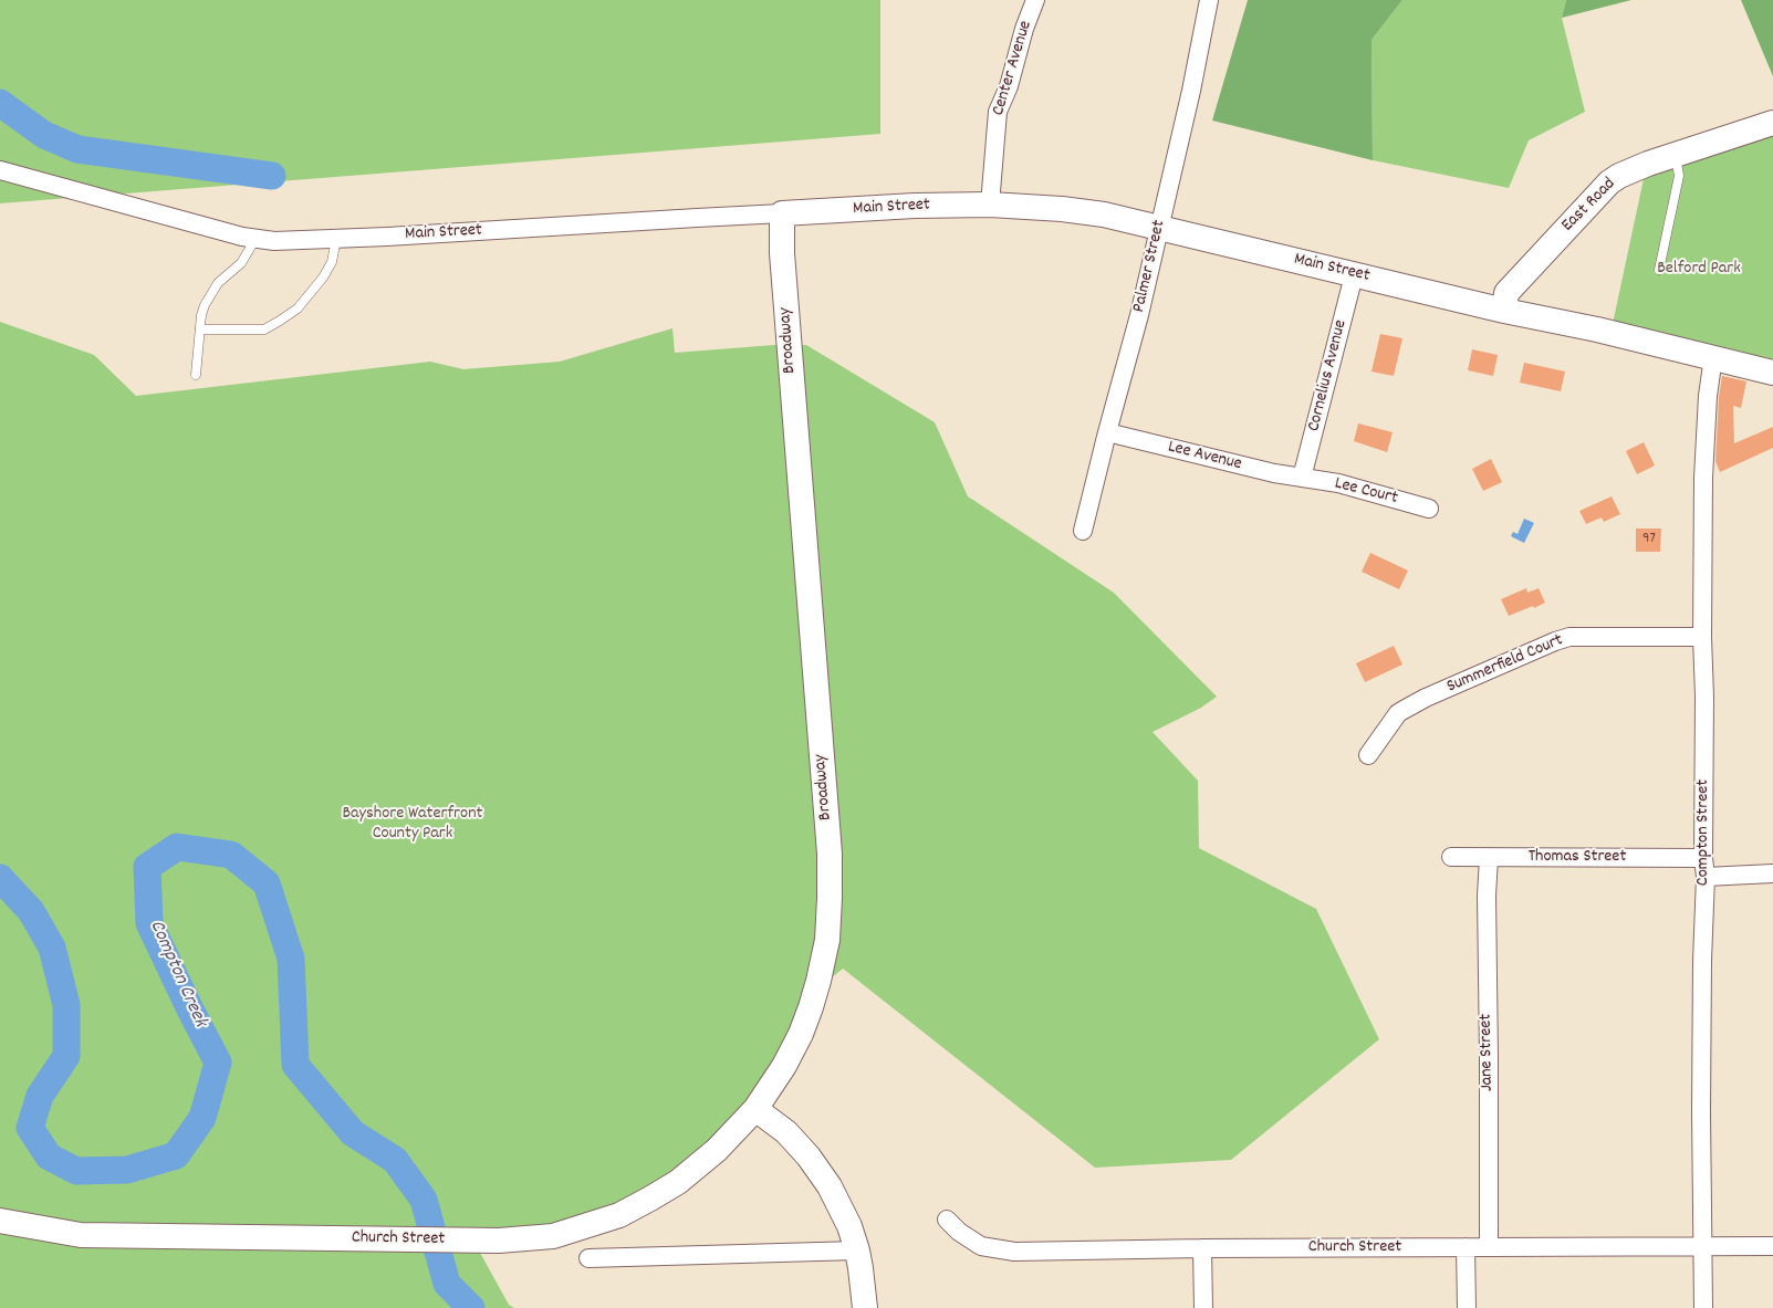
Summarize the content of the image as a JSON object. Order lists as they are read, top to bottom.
{
  "streets": {
    "street": [
      "Center Avenue",
      "East Road",
      "Main Street",
      "Palmer Street",
      "Broadway",
      "Cornelius Avenue",
      "Lee Avenue",
      "Lee Court",
      "Summerfield Court",
      "Compton Street",
      "Thomas Street",
      "Jane Street",
      "Church Street"
    ]
  },
  "crossings": [
    ["Center Avenue", "Main Street"],
    ["East Road", "Main Street"],
    ["Main Street", "Palmer Street"],
    ["Main Street", "Broadway"],
    ["Main Street", "Cornelius Avenue"],
    ["Main Street", "Compton Street"],
    ["Palmer Street", "Lee Avenue"],
    ["Broadway", "Church Street"],
    ["Cornelius Avenue", "Lee Avenue"],
    ["Cornelius Avenue", "Lee Court"],
    ["Lee Avenue", "Lee Court"],
    ["Summerfield Court", "Compton Street"],
    ["Compton Street", "Thomas Street"],
    ["Compton Street", "Church Street"],
    ["Thomas Street", "Jane Street"],
    ["Jane Street", "Church Street"]
  ],
  "water": ["Compton Creek"],
  "parks": ["Belford Park", "Bayshore Waterfront County Park"],
  "house_numbers": ["97"]
}
